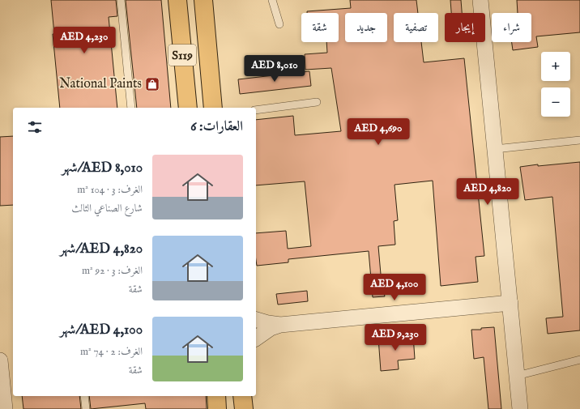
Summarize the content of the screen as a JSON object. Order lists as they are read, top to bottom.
{
  "streets": {
    "main road": ["S119"]
  },
  "places": {
    "shop": ["National Paints"]
  },
  "page": {
    "chip": [
      "شراء",
      "إيجار",
      "تصفية",
      "جديد",
      "شقة"
    ],
    "price": [
      "AED 4,230",
      "AED 8,010",
      "AED 4,690",
      "AED 4,820",
      "AED 4,100",
      "AED 9,230"
    ],
    "map_buttons": ["+", "−"],
    "heading": "العقارات: 6",
    "list": [
      {
        "name": "AED 8,010/شهر",
        "note": "الغرف: 3 · 104 m² · شارع الصناعي الثالث"
      },
      {
        "name": "AED 4,820/شهر",
        "note": "الغرف: 3 · 92 m² · شقة"
      },
      {
        "name": "AED 4,100/شهر",
        "note": "الغرف: 2 · 74 m² · شقة"
      }
    ]
  }
}
